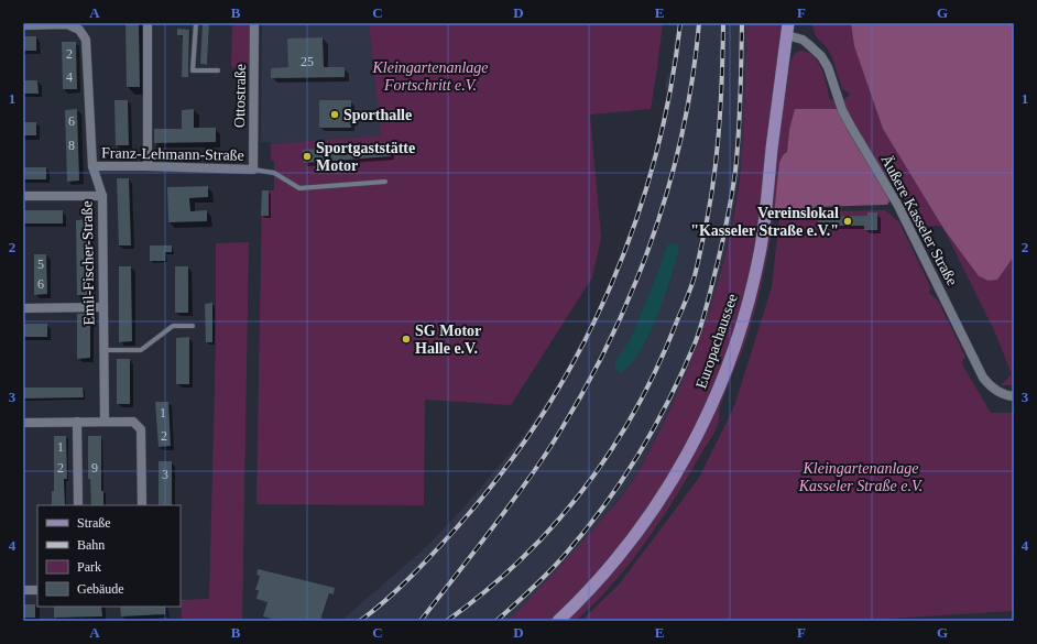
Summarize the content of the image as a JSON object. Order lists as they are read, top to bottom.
{
  "streets": {
    "main road": ["Europachaussee"],
    "street": [
      "Ottostraße",
      "Franz-Lehmann-Straße",
      "Äußere Kasseler Straße",
      "Emil-Fischer-Straße"
    ]
  },
  "crossings": [
    ["Ottostraße", "Franz-Lehmann-Straße"],
    ["Franz-Lehmann-Straße", "Emil-Fischer-Straße"],
    ["Äußere Kasseler Straße", "Europachaussee"]
  ],
  "parks": ["Kleingartenanlage Fortschritt e.V.", "Kleingartenanlage Kasseler Straße e.V."],
  "places": [
    "Sporthalle",
    "Sportgaststätte Motor",
    "Vereinslokal \"Kasseler Straße e.V.\"",
    "SG Motor Halle e.V."
  ],
  "house_numbers": [
    "2",
    "25",
    "4",
    "6",
    "8",
    "5",
    "6",
    "1",
    "2",
    "1",
    "2",
    "9",
    "3"
  ],
  "legend": [
    "Straße",
    "Bahn",
    "Park",
    "Gebäude"
  ],
  "grid": {
    "columns": [
      "A",
      "B",
      "C",
      "D",
      "E",
      "F",
      "G"
    ],
    "rows": [
      "1",
      "2",
      "3",
      "4"
    ]
  }
}
